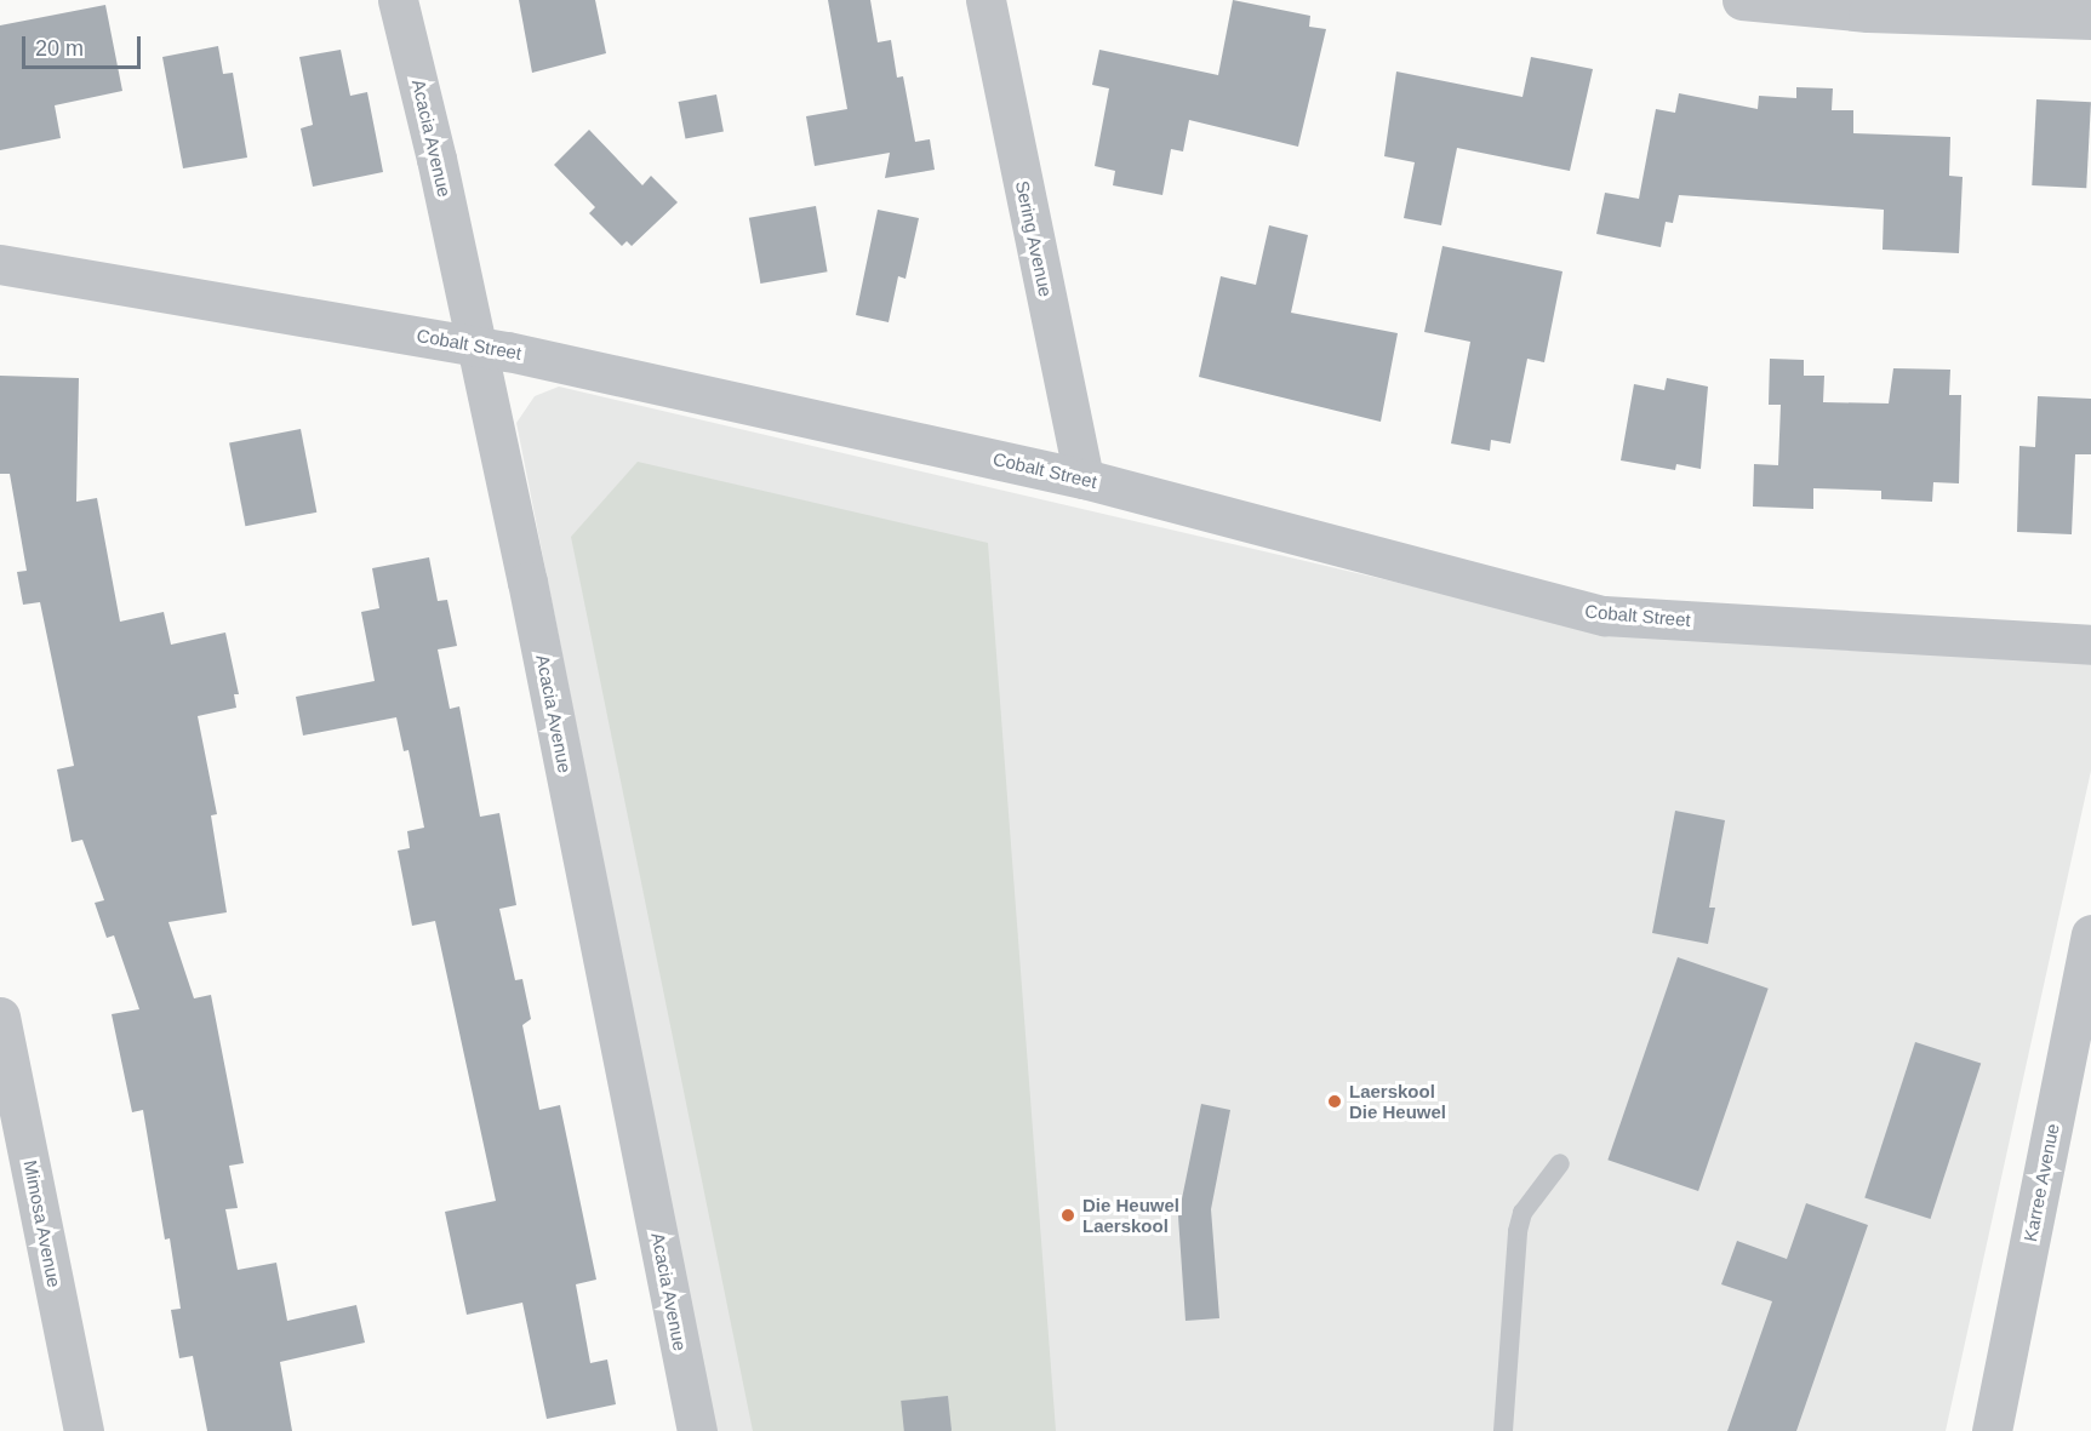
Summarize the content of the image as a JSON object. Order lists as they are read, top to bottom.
{
  "streets": {
    "street": [
      "Acacia Avenue",
      "Sering Avenue",
      "Cobalt Street",
      "Karree Avenue",
      "Mimosa Avenue"
    ]
  },
  "crossings": [
    ["Acacia Avenue", "Cobalt Street"],
    ["Sering Avenue", "Cobalt Street"]
  ],
  "places": ["Laerskool Die Heuwel", "Die Heuwel Laerskool"],
  "scale_bar": "20 m"
}
